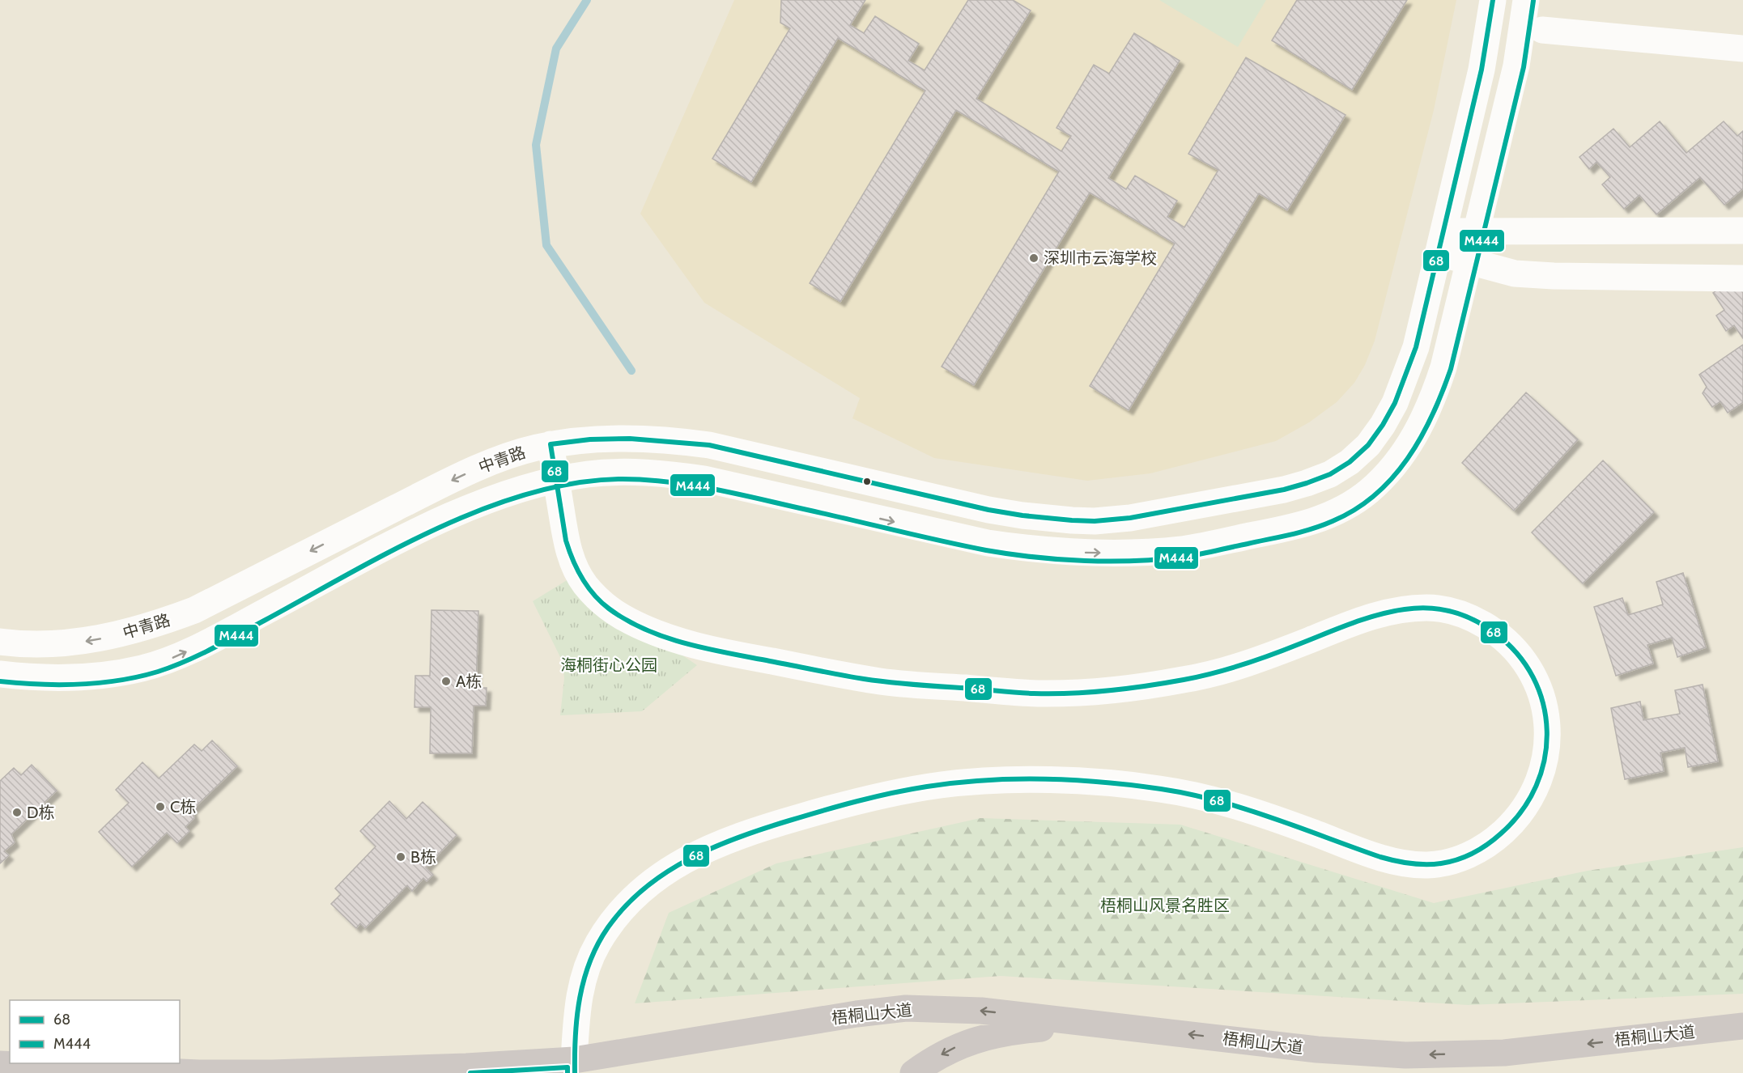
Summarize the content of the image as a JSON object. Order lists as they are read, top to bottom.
{
  "streets": {
    "main road": ["梧桐山大道"],
    "street": ["中青路"]
  },
  "one_way": ["梧桐山大道"],
  "parks": ["海桐街心公园", "梧桐山风景名胜区"],
  "places": [
    "深圳市云海学校",
    "A栋",
    "C栋",
    "D栋",
    "B栋"
  ],
  "lines": ["transit line 68", "transit line M444"],
  "legend": ["68", "M444"]
}
